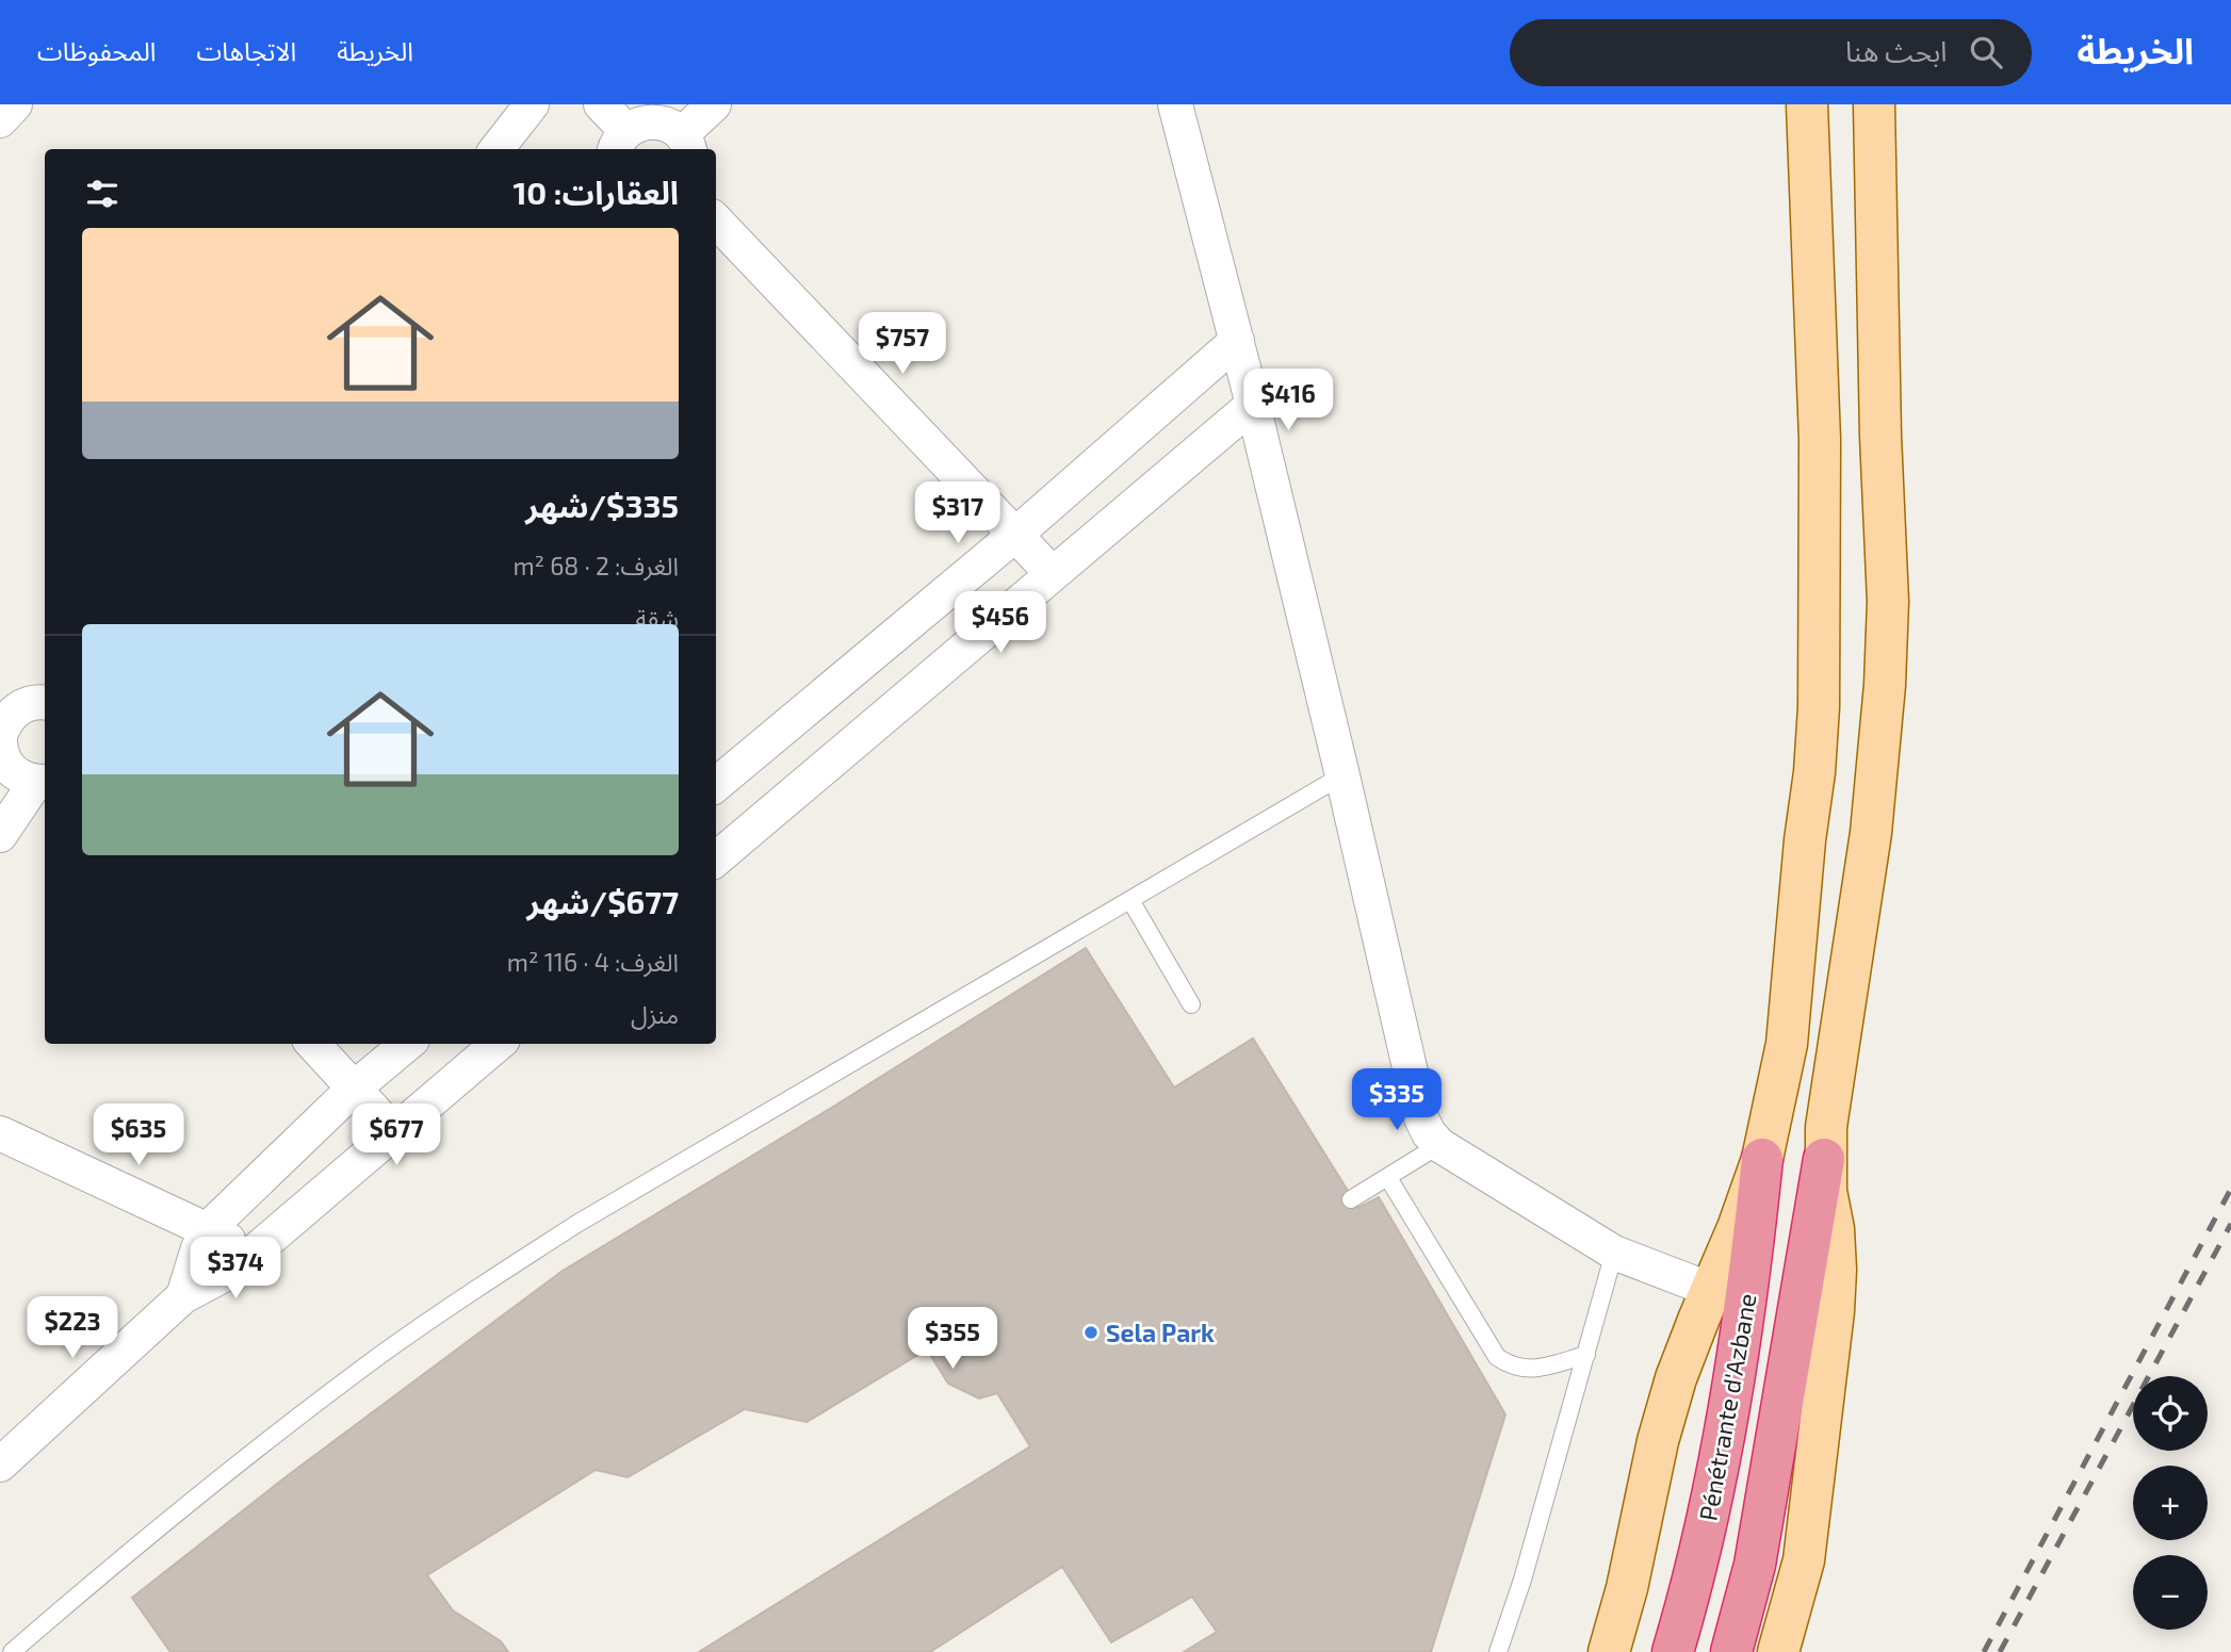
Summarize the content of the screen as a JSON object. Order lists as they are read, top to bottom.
{
  "streets": {
    "highway": ["Pénétrante d'Azbane"]
  },
  "places": ["Sela Park"],
  "page": {
    "header": "الخريطة",
    "search": "ابحث هنا",
    "nav": ["الخريطة", "الاتجاهات", "المحفوظات"],
    "heading": "العقارات: 10",
    "list": [
      {
        "name": "$335/شهر",
        "note": "الغرف: 2 · 68 m² · شقة"
      },
      {
        "name": "$677/شهر",
        "note": "الغرف: 4 · 116 m² · منزل"
      }
    ],
    "price": [
      "$757",
      "$416",
      "$317",
      "$456",
      "$335",
      "$635",
      "$677",
      "$374",
      "$223",
      "$355"
    ],
    "map_buttons": ["+", "−"]
  }
}
